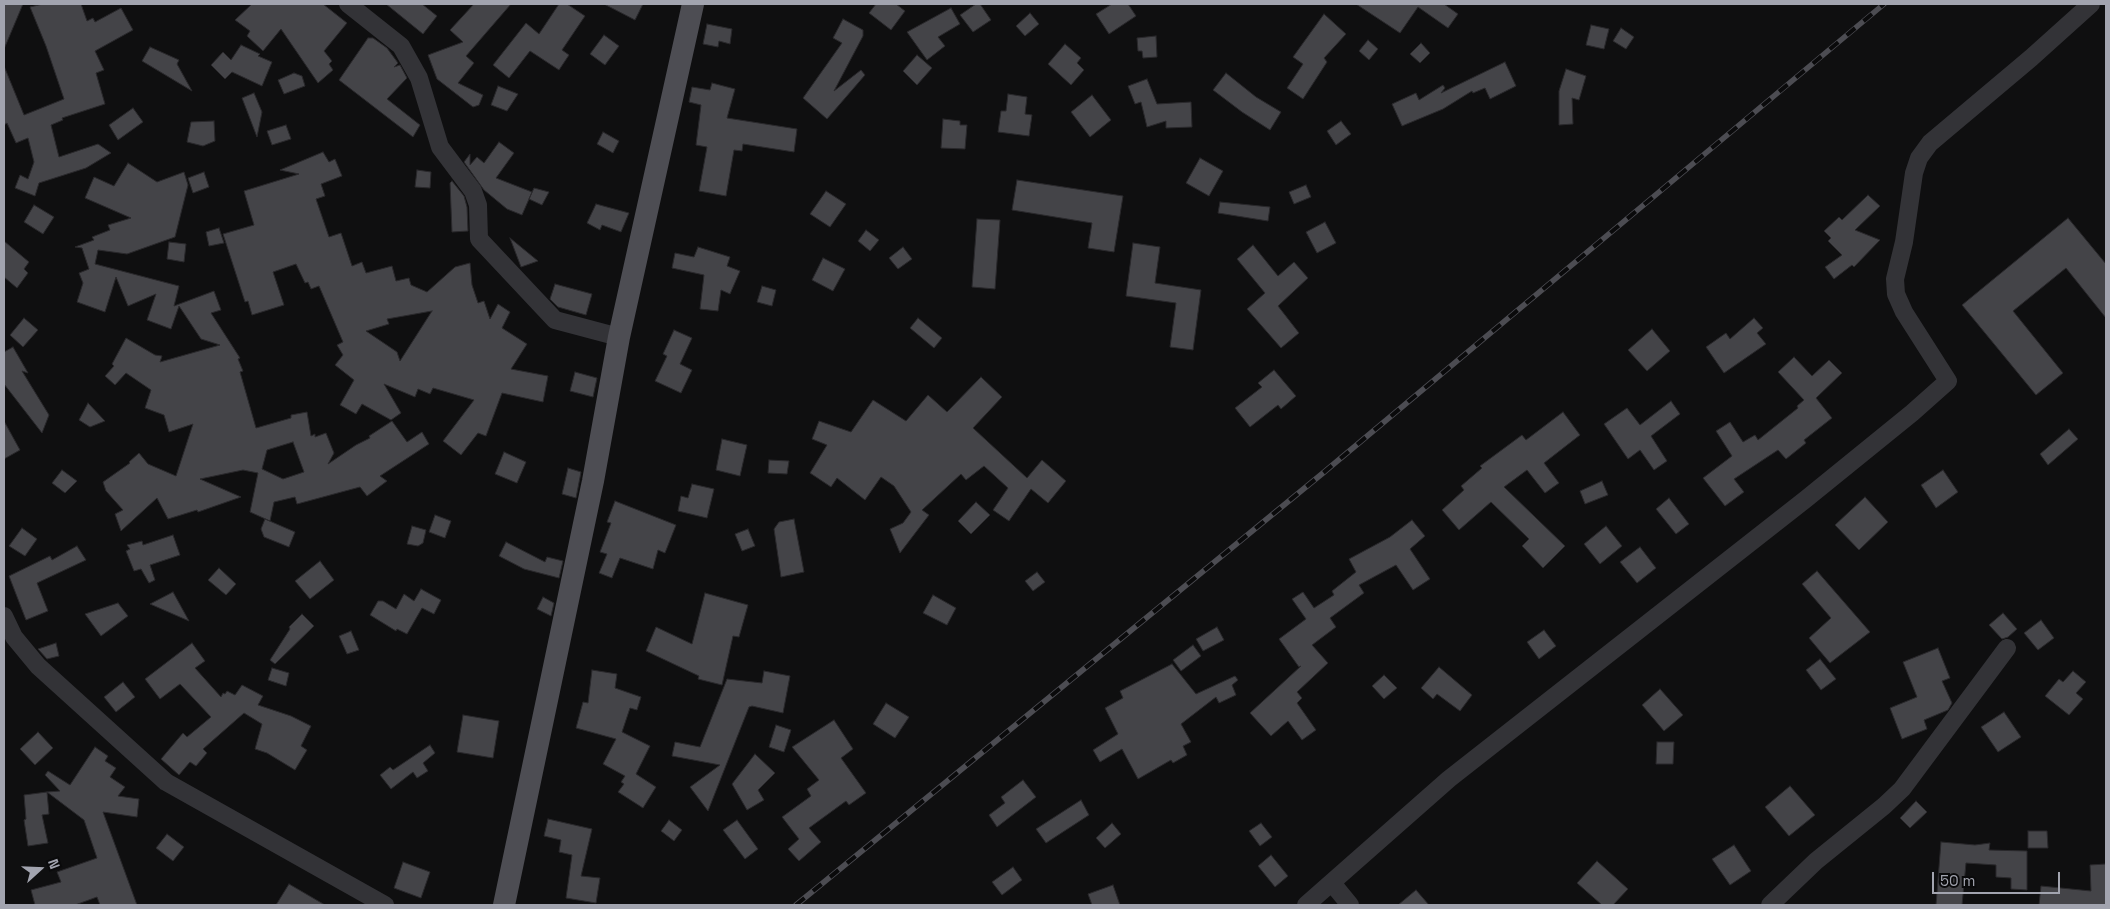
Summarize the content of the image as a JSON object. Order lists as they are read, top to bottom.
{
  "scale_bar": "50 m",
  "north": "right"
}
